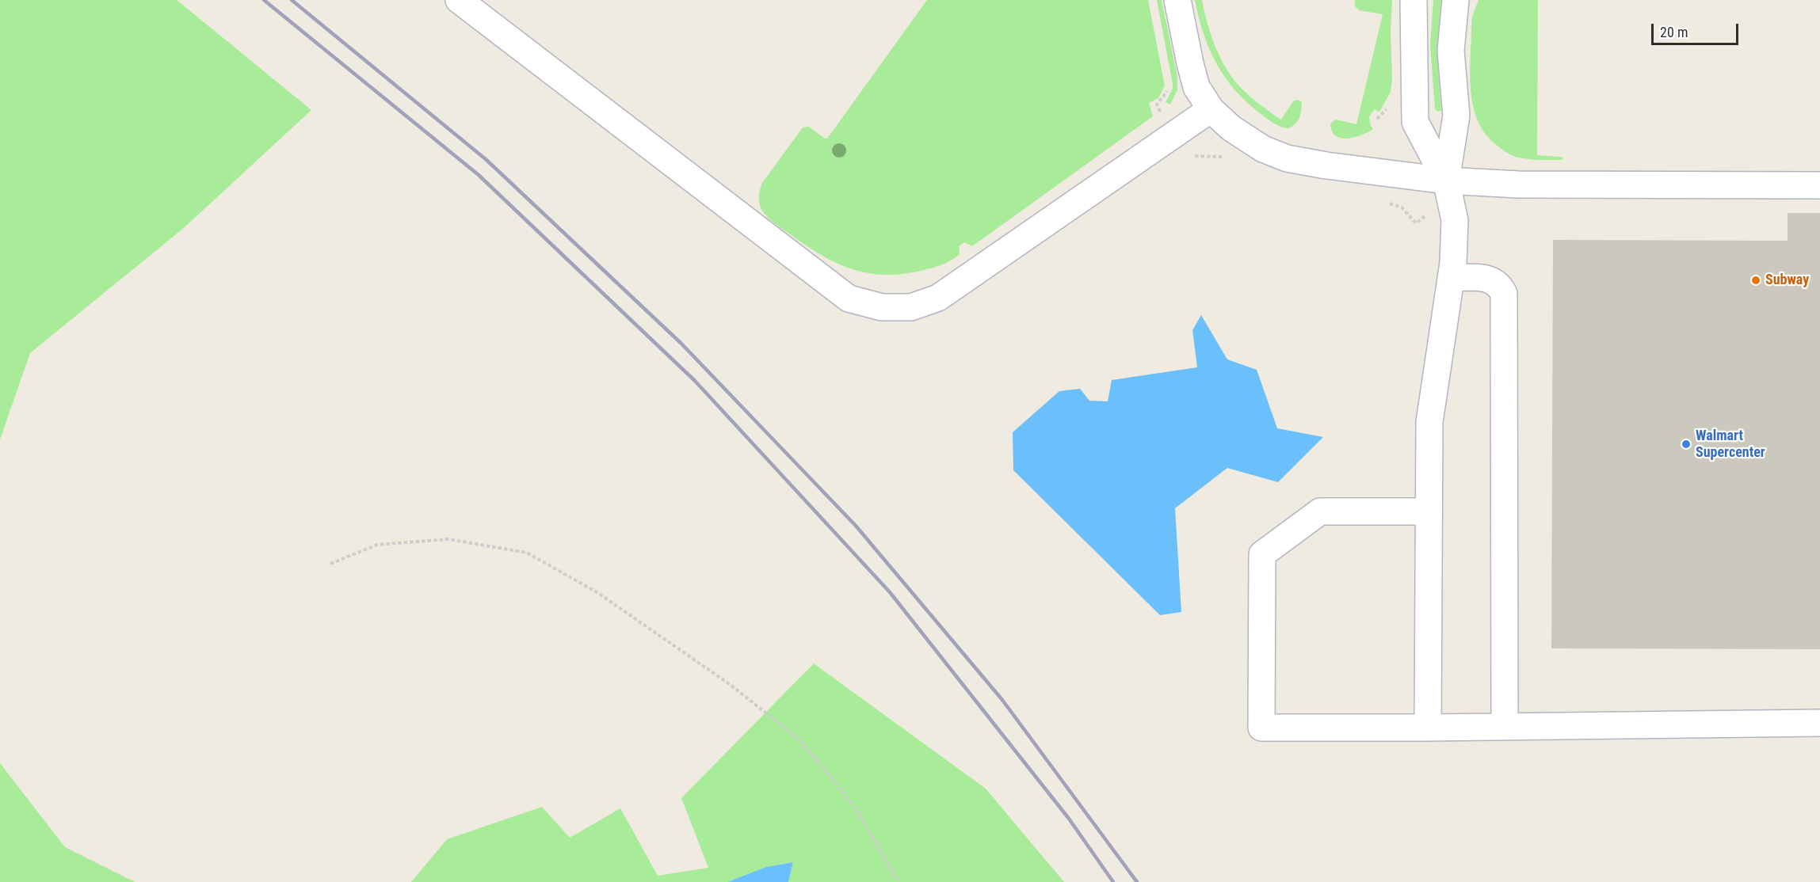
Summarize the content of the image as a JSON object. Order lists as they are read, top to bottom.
{
  "places": ["Subway", "Walmart Supercenter"],
  "scale_bar": "20 m"
}
